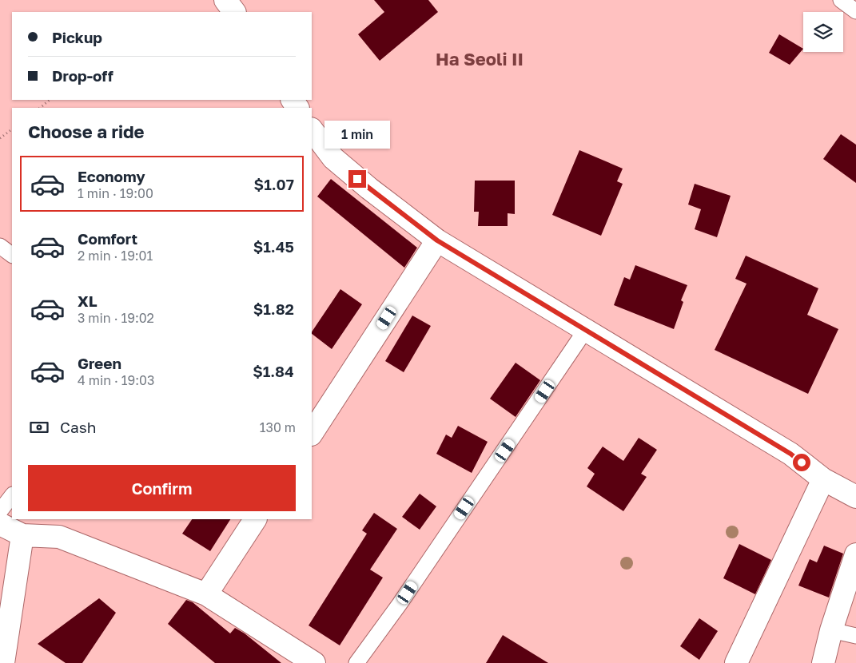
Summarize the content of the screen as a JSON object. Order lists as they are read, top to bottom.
{
  "districts": ["Ha Seoli II"],
  "page": {
    "banner": ["Pickup", "Drop-off"],
    "heading": "Choose a ride",
    "bubble": "1 min",
    "list": [
      {
        "name": "Economy",
        "note": "1 min · 19:00",
        "value": "$1.07"
      },
      {
        "name": "Comfort",
        "note": "2 min · 19:01",
        "value": "$1.45"
      },
      {
        "name": "XL",
        "note": "3 min · 19:02",
        "value": "$1.82"
      },
      {
        "name": "Green",
        "note": "4 min · 19:03",
        "value": "$1.84"
      }
    ],
    "pay": ["Cash", "130 m"],
    "buttons": "Confirm"
  }
}
